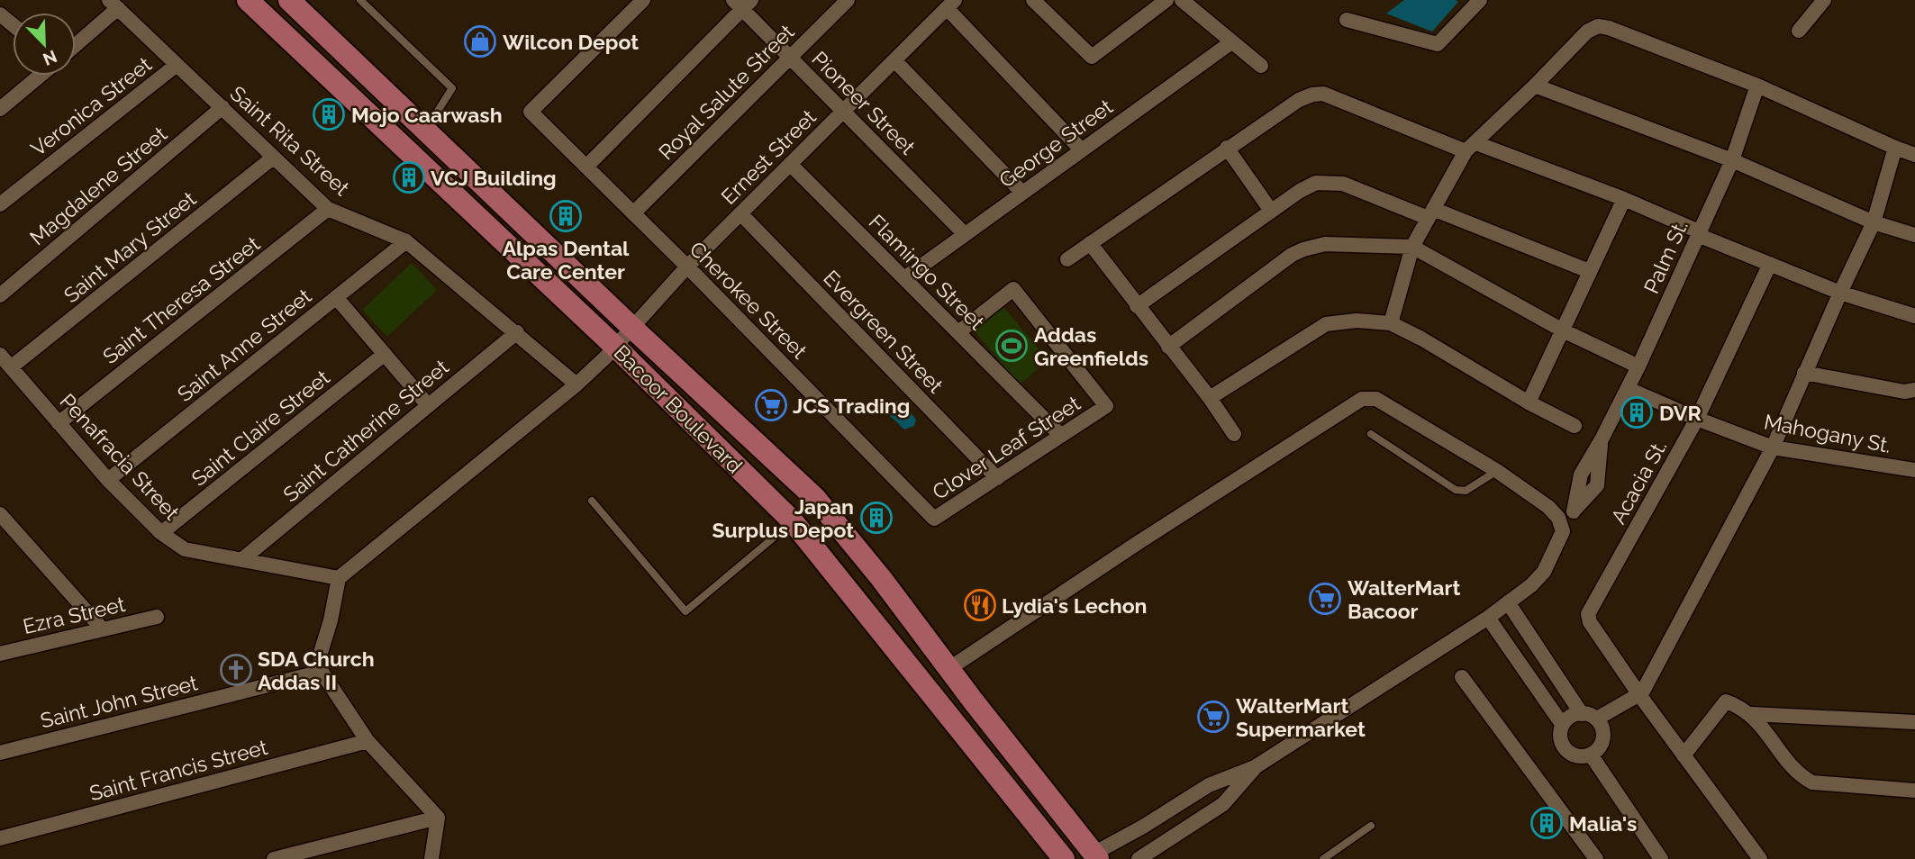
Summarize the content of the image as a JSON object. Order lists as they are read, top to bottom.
{
  "streets": {
    "main road": ["Bacoor Boulevard"],
    "street": [
      "Royal Salute Street",
      "Pioneer Street",
      "Veronica Street",
      "Saint Rita Street",
      "George Street",
      "Ernest Street",
      "Magdalene Street",
      "Saint Mary Street",
      "Palm St.",
      "Flamingo Street",
      "Saint Theresa Street",
      "Cherokee Street",
      "Evergreen Street",
      "Saint Anne Street",
      "Saint Claire Street",
      "Saint Catherine Street",
      "Mahogany St.",
      "Clover Leaf Street",
      "Penafracia Street",
      "Acacia St.",
      "Ezra Street",
      "Saint John Street",
      "Saint Francis Street"
    ]
  },
  "crossings": [
    ["Royal Salute Street", "Pioneer Street"],
    ["Royal Salute Street", "Cherokee Street"],
    ["Pioneer Street", "George Street"],
    ["Pioneer Street", "Ernest Street"],
    ["Veronica Street", "Saint Rita Street"],
    ["Saint Rita Street", "Magdalene Street"],
    ["Saint Rita Street", "Saint Mary Street"],
    ["Saint Rita Street", "Saint Theresa Street"],
    ["Saint Rita Street", "Saint Anne Street"],
    ["Saint Rita Street", "Saint Catherine Street"],
    ["George Street", "Flamingo Street"],
    ["Ernest Street", "Flamingo Street"],
    ["Ernest Street", "Cherokee Street"],
    ["Ernest Street", "Evergreen Street"],
    ["Ernest Street", "Bacoor Boulevard"],
    ["Saint Mary Street", "Penafracia Street"],
    ["Palm St.", "Mahogany St."],
    ["Flamingo Street", "Clover Leaf Street"],
    ["Saint Theresa Street", "Penafracia Street"],
    ["Cherokee Street", "Clover Leaf Street"],
    ["Evergreen Street", "Clover Leaf Street"],
    ["Saint Anne Street", "Penafracia Street"],
    ["Saint Claire Street", "Penafracia Street"],
    ["Saint Catherine Street", "Penafracia Street"],
    ["Mahogany St.", "Acacia St."]
  ],
  "places": {
    "shop": ["Wilcon Depot"],
    "building": [
      "Mojo Caarwash",
      "VCJ Building",
      "Alpas Dental Care Center",
      "DVR",
      "Japan Surplus Depot",
      "Malia's"
    ],
    "sports": ["Addas Greenfields"],
    "supermarket": ["JCS Trading", "WalterMart Bacoor", "WalterMart Supermarket"],
    "restaurant": ["Lydia's Lechon"],
    "church": ["SDA Church Addas II"]
  },
  "north": "bottom right"
}
